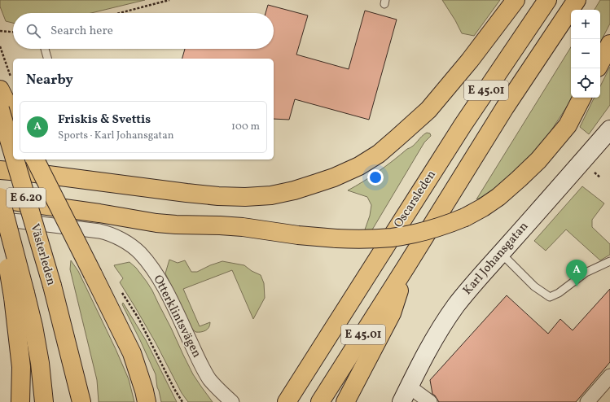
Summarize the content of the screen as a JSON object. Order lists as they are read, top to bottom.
{
  "streets": {
    "highway": [
      "E 45.01",
      "E 6.20",
      "Oscarsleden",
      "Västerleden"
    ],
    "street": ["Karl Johansgatan", "Otterklintsvägen"]
  },
  "page": {
    "map_buttons": ["+", "−"],
    "search": "Search here",
    "heading": "Nearby",
    "list": [
      {
        "mark": "A",
        "name": "Friskis & Svettis",
        "note": "Sports · Karl Johansgatan",
        "value": "100 m"
      }
    ],
    "pins": "A"
  }
}
